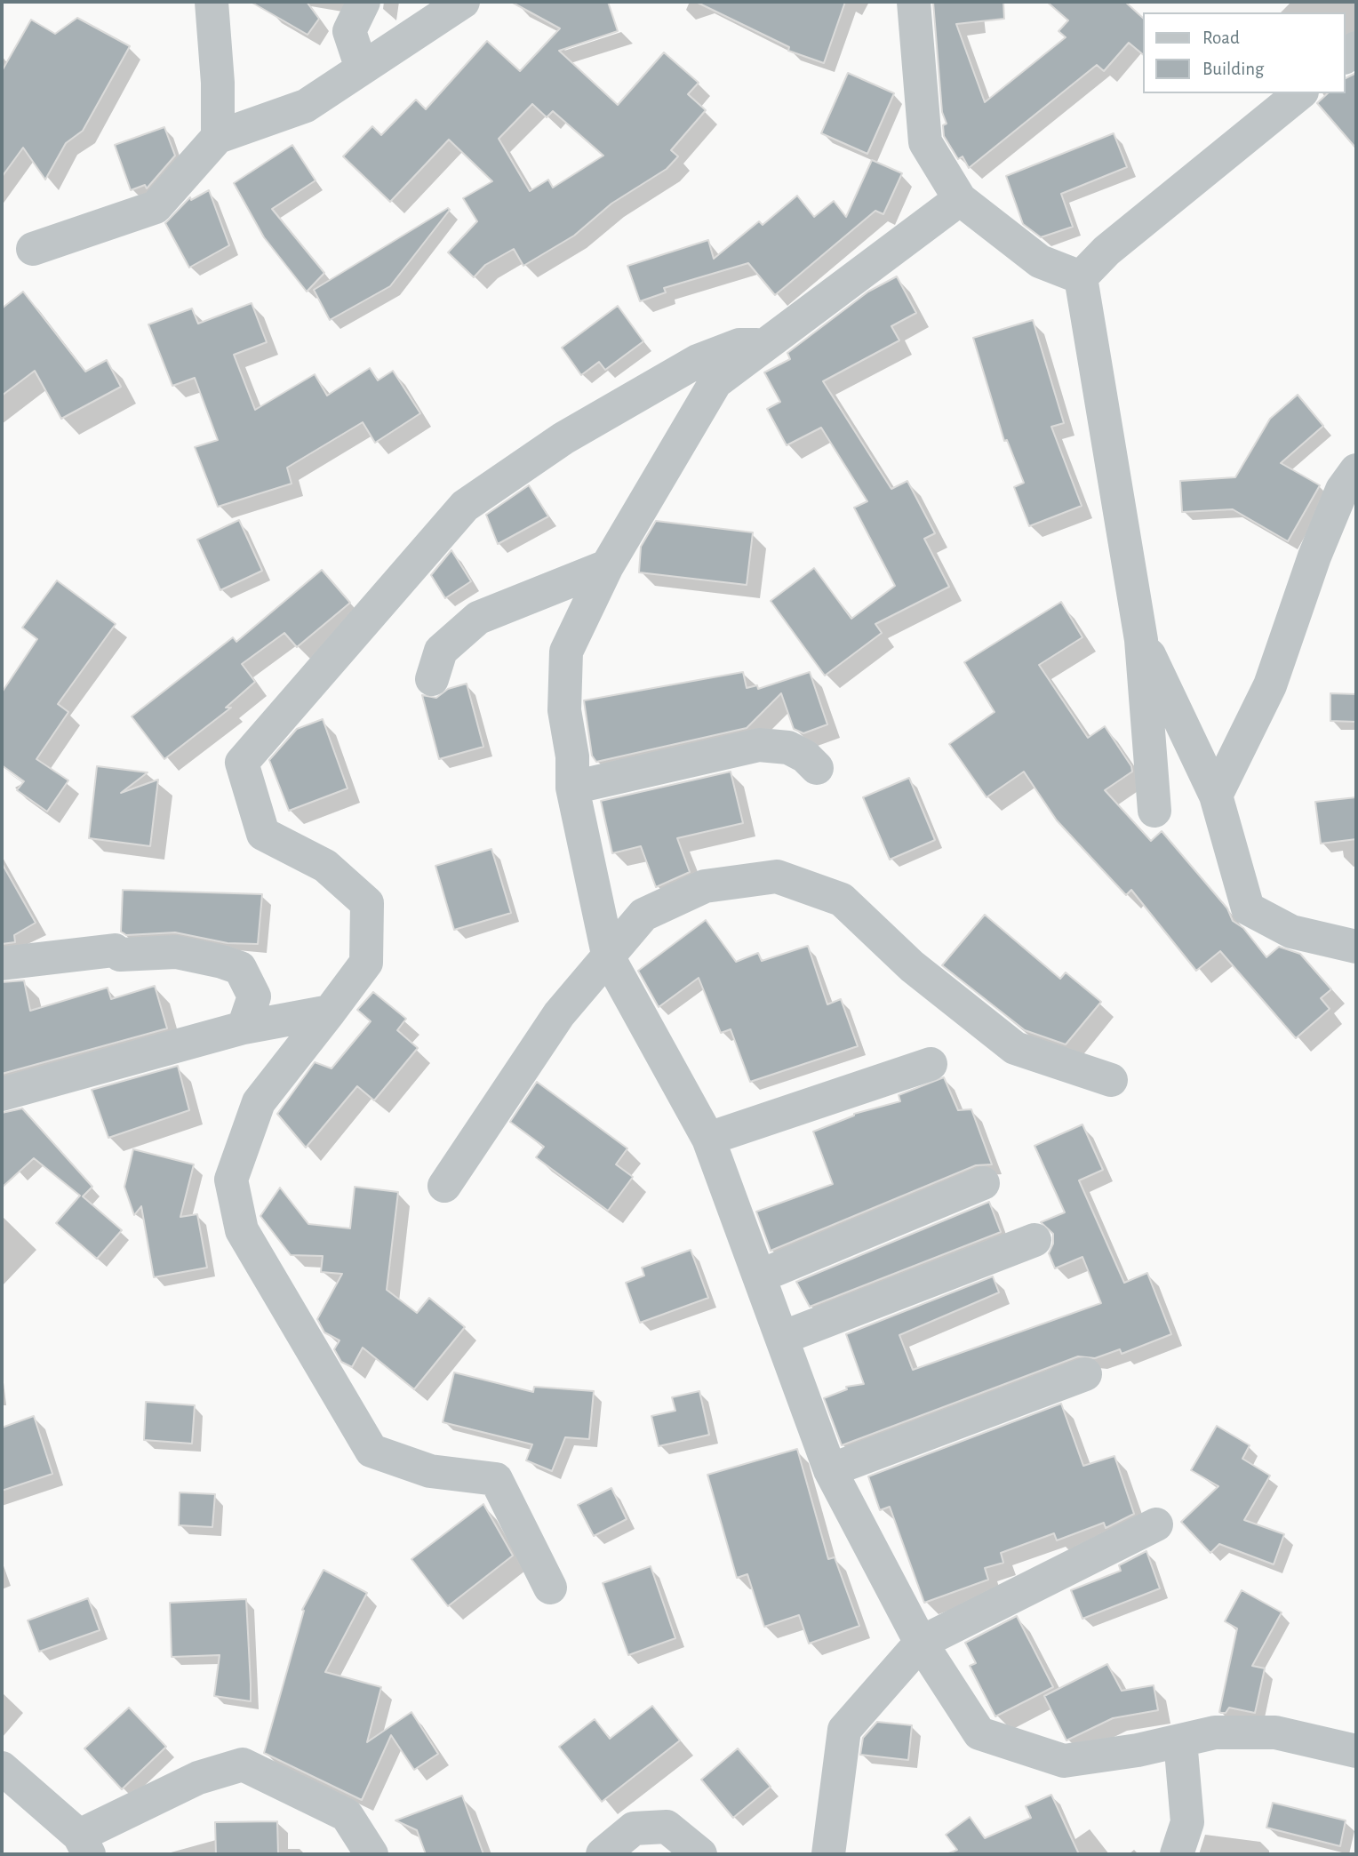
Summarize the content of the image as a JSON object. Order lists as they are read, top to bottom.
{
  "legend": ["Road", "Building"]
}
